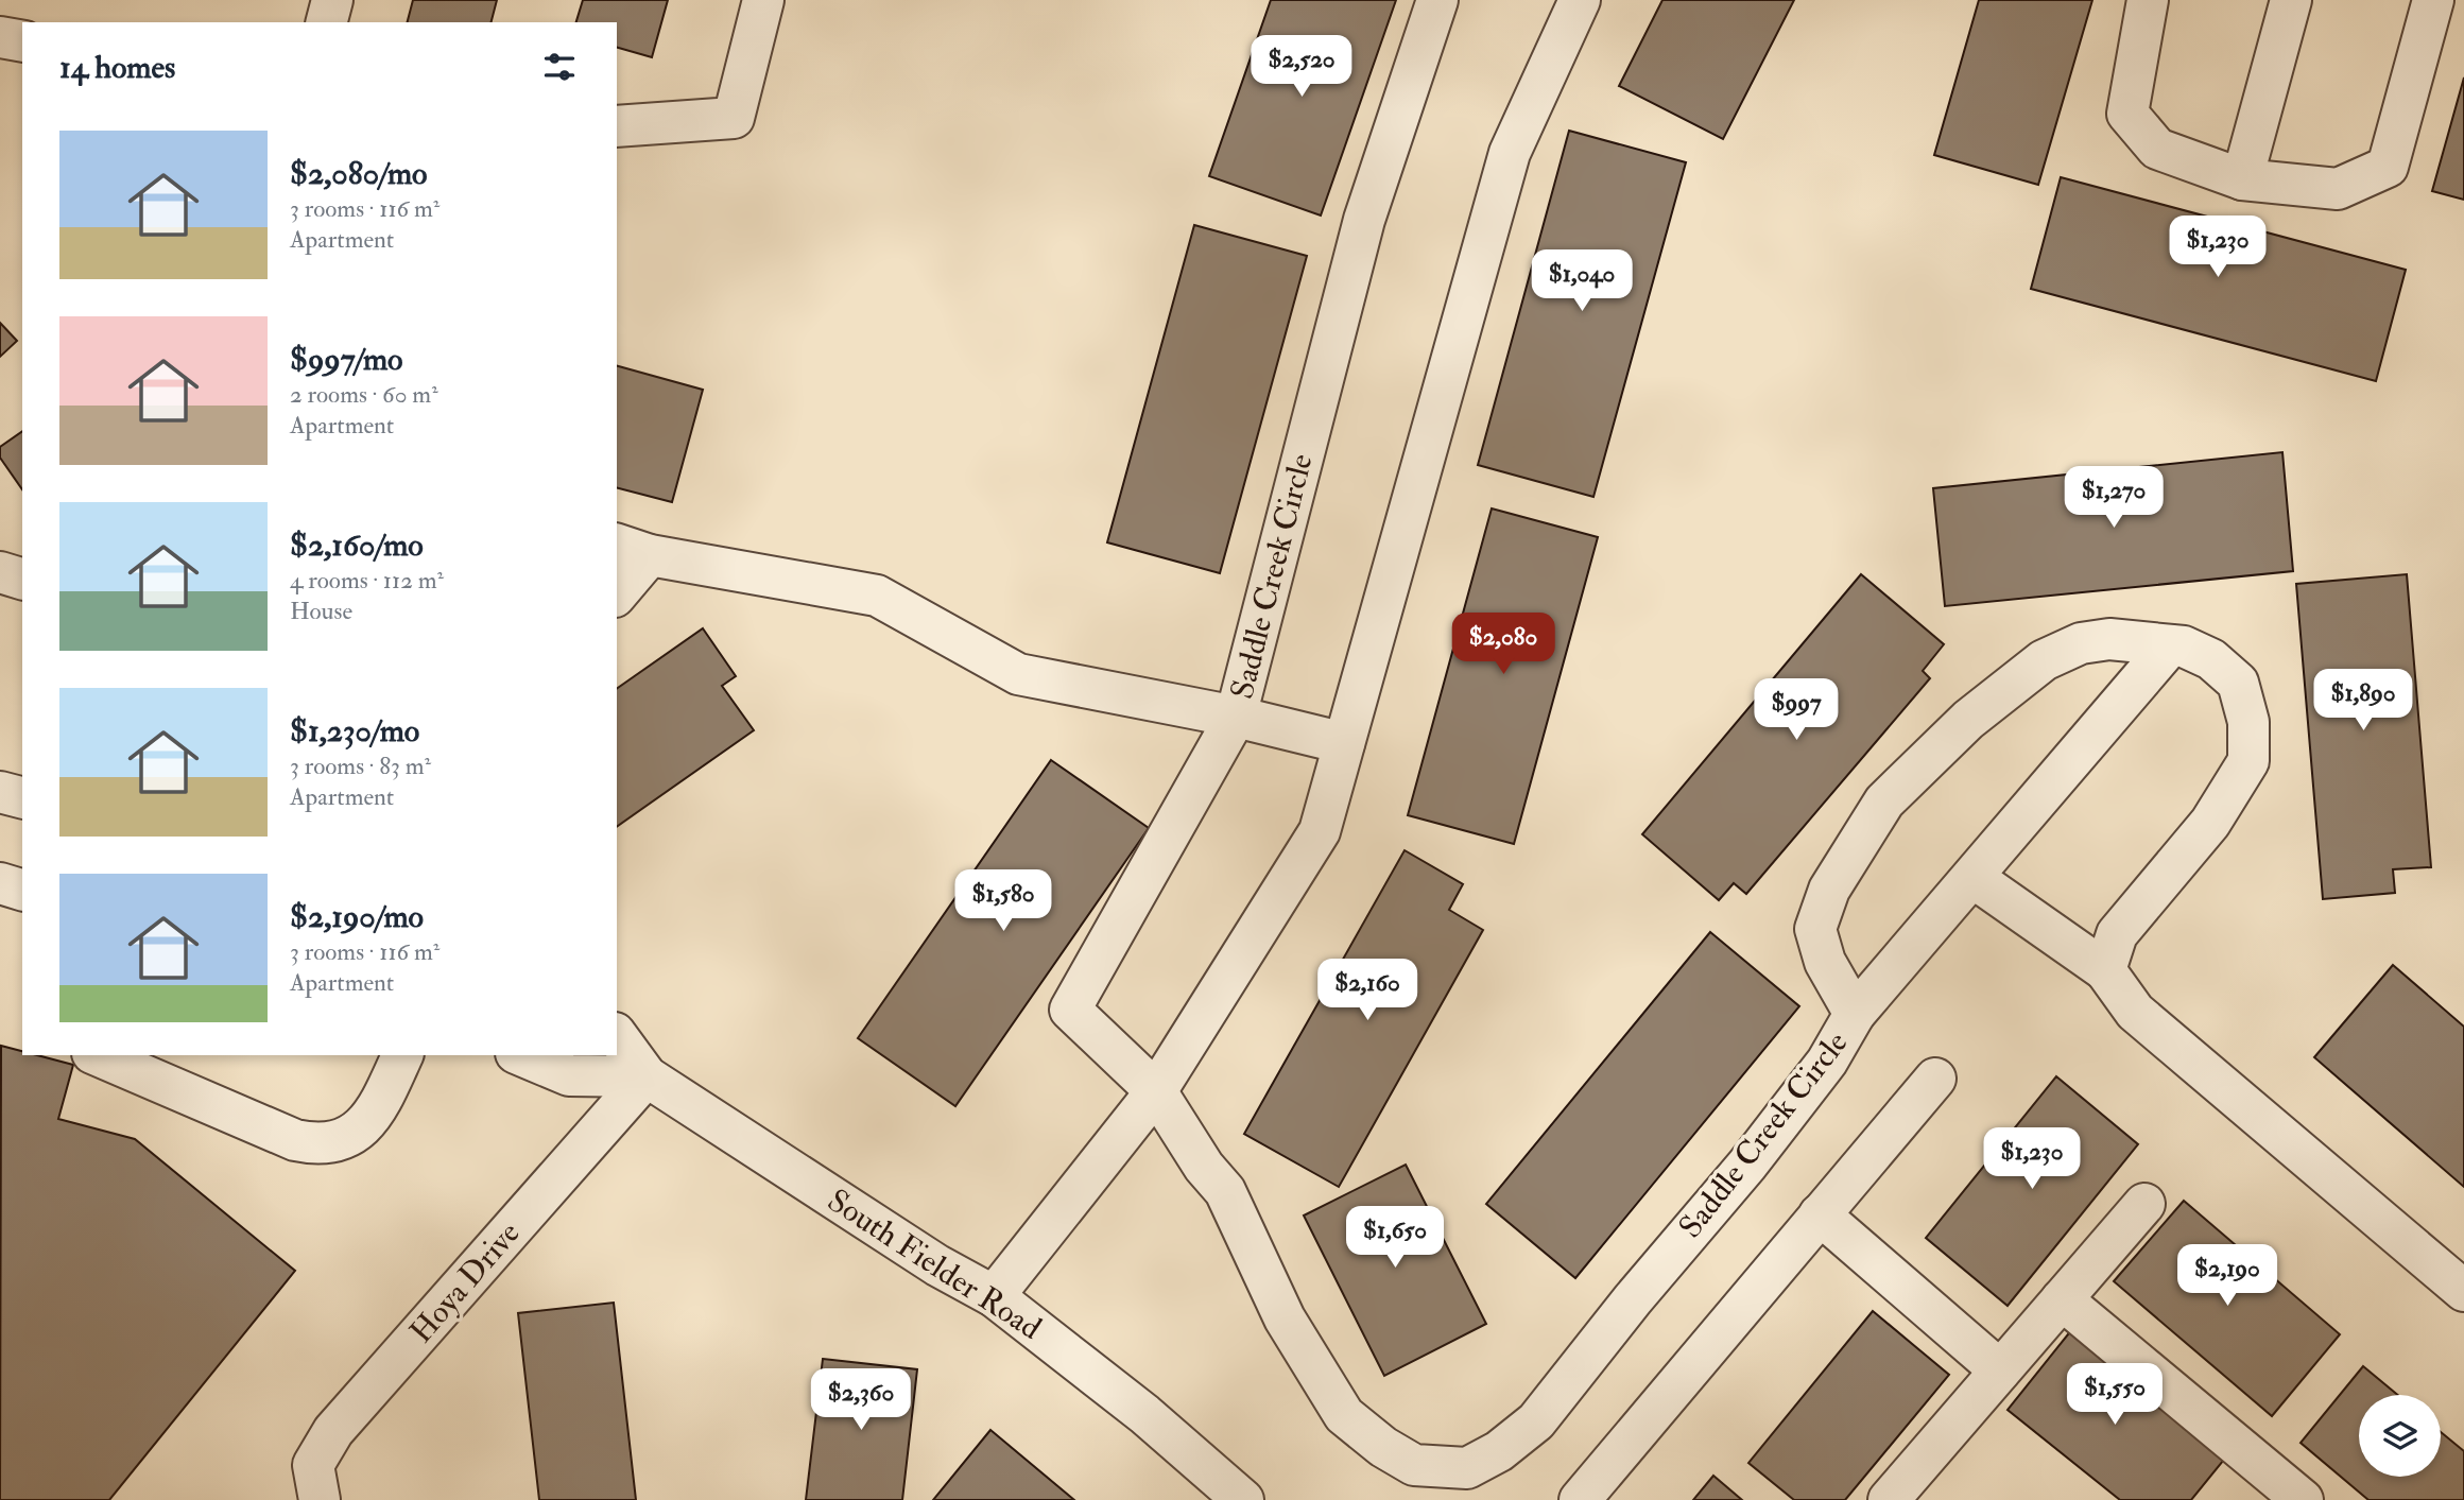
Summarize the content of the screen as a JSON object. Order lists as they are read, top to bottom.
{
  "streets": {
    "street": ["Saddle Creek Circle", "South Fielder Road", "Hoya Drive"]
  },
  "crossings": [
    ["South Fielder Road", "Hoya Drive"]
  ],
  "page": {
    "heading": "14 homes",
    "price": [
      "$2,520",
      "$1,230",
      "$1,040",
      "$1,270",
      "$2,080",
      "$1,890",
      "$997",
      "$1,580",
      "$2,160",
      "$1,230",
      "$1,650",
      "$2,190",
      "$1,550",
      "$2,360"
    ],
    "list": [
      {
        "name": "$2,080/mo",
        "note": "3 rooms · 116 m² · Apartment"
      },
      {
        "name": "$997/mo",
        "note": "2 rooms · 60 m² · Apartment"
      },
      {
        "name": "$2,160/mo",
        "note": "4 rooms · 112 m² · House"
      },
      {
        "name": "$1,230/mo",
        "note": "3 rooms · 83 m² · Apartment"
      },
      {
        "name": "$2,190/mo",
        "note": "3 rooms · 116 m² · Apartment"
      }
    ]
  }
}
